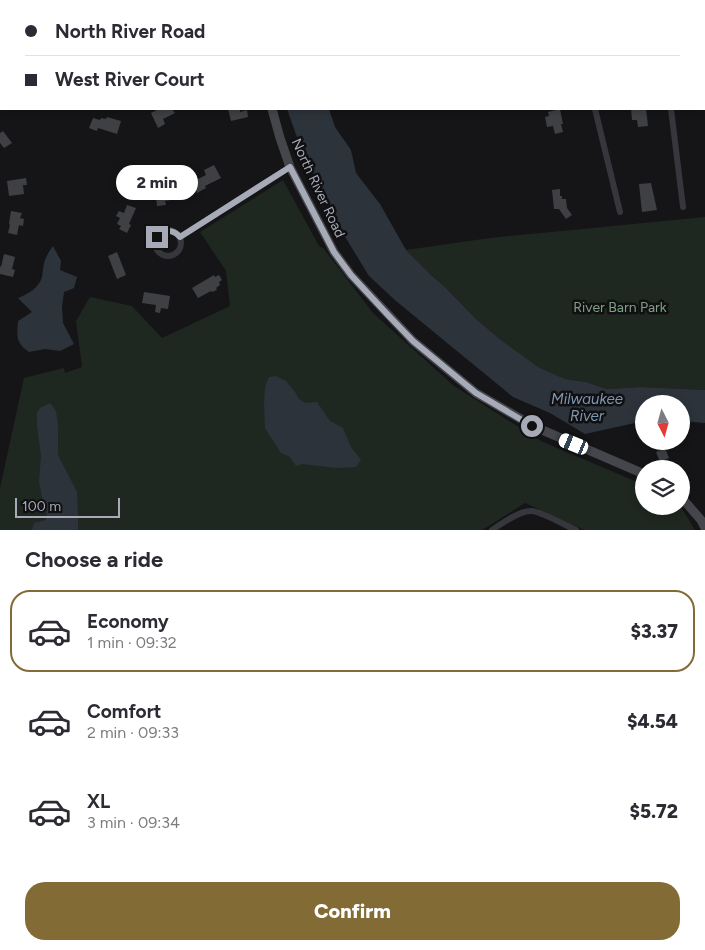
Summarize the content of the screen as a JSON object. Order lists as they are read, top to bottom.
{
  "streets": {
    "street": ["North River Road"]
  },
  "water": ["Milwaukee River"],
  "parks": ["River Barn Park"],
  "scale_bar": "100 m",
  "north": "bottom",
  "page": {
    "banner": ["North River Road", "West River Court"],
    "bubble": "2 min",
    "scale": "100 m",
    "heading": "Choose a ride",
    "list": [
      {
        "name": "Economy",
        "note": "1 min · 09:32",
        "value": "$3.37"
      },
      {
        "name": "Comfort",
        "note": "2 min · 09:33",
        "value": "$4.54"
      },
      {
        "name": "XL",
        "note": "3 min · 09:34",
        "value": "$5.72"
      }
    ],
    "buttons": "Confirm"
  }
}
